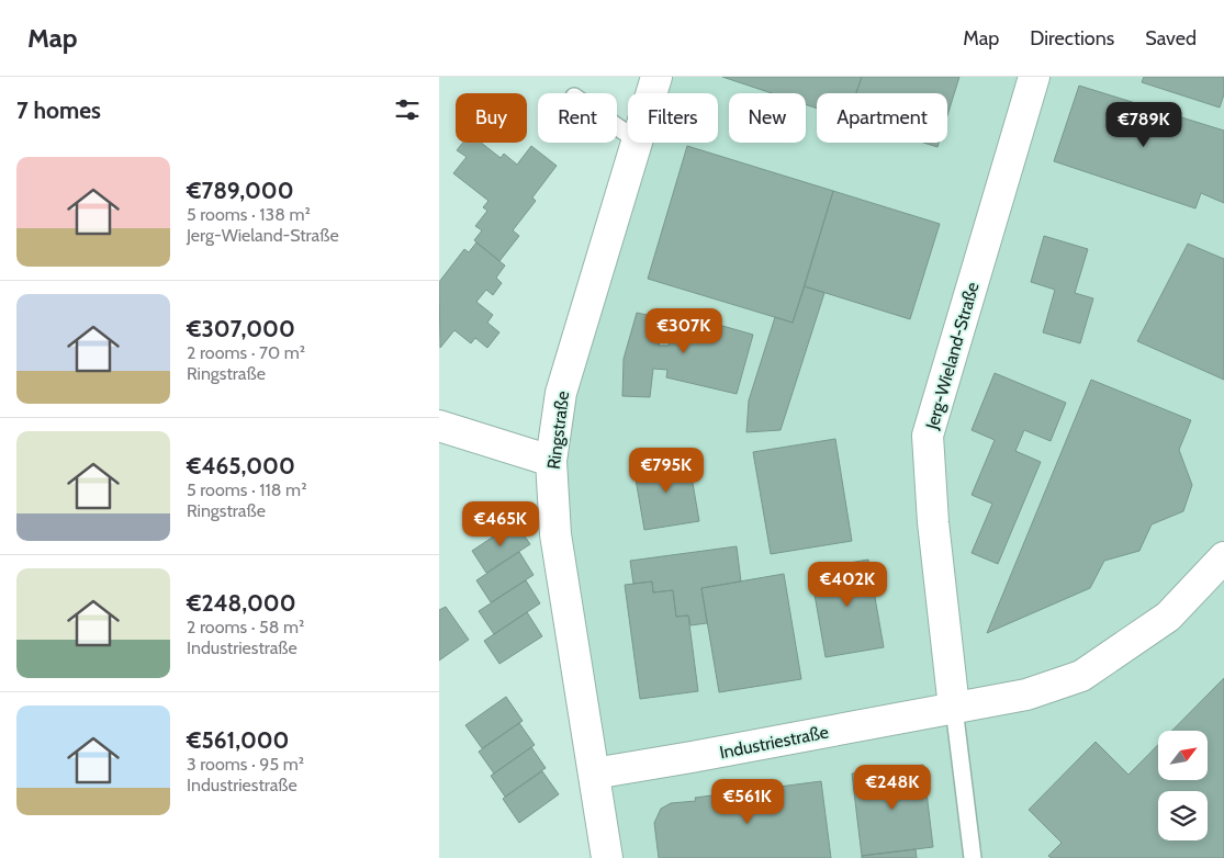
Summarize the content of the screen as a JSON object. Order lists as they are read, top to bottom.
{
  "streets": {
    "street": ["Jerg-Wieland-Straße", "Ringstraße", "Industriestraße"]
  },
  "crossings": [
    ["Jerg-Wieland-Straße", "Industriestraße"],
    ["Ringstraße", "Industriestraße"]
  ],
  "north": "top right",
  "page": {
    "header": "Map",
    "nav": ["Map", "Directions", "Saved"],
    "heading": "7 homes",
    "chip": [
      "Buy",
      "Rent",
      "Filters",
      "New",
      "Apartment"
    ],
    "price": [
      "€789K",
      "€307K",
      "€795K",
      "€465K",
      "€402K",
      "€248K",
      "€561K"
    ],
    "list": [
      {
        "name": "€789,000",
        "note": "5 rooms · 138 m² · Jerg-Wieland-Straße"
      },
      {
        "name": "€307,000",
        "note": "2 rooms · 70 m² · Ringstraße"
      },
      {
        "name": "€465,000",
        "note": "5 rooms · 118 m² · Ringstraße"
      },
      {
        "name": "€248,000",
        "note": "2 rooms · 58 m² · Industriestraße"
      },
      {
        "name": "€561,000",
        "note": "3 rooms · 95 m² · Industriestraße"
      }
    ]
  }
}
